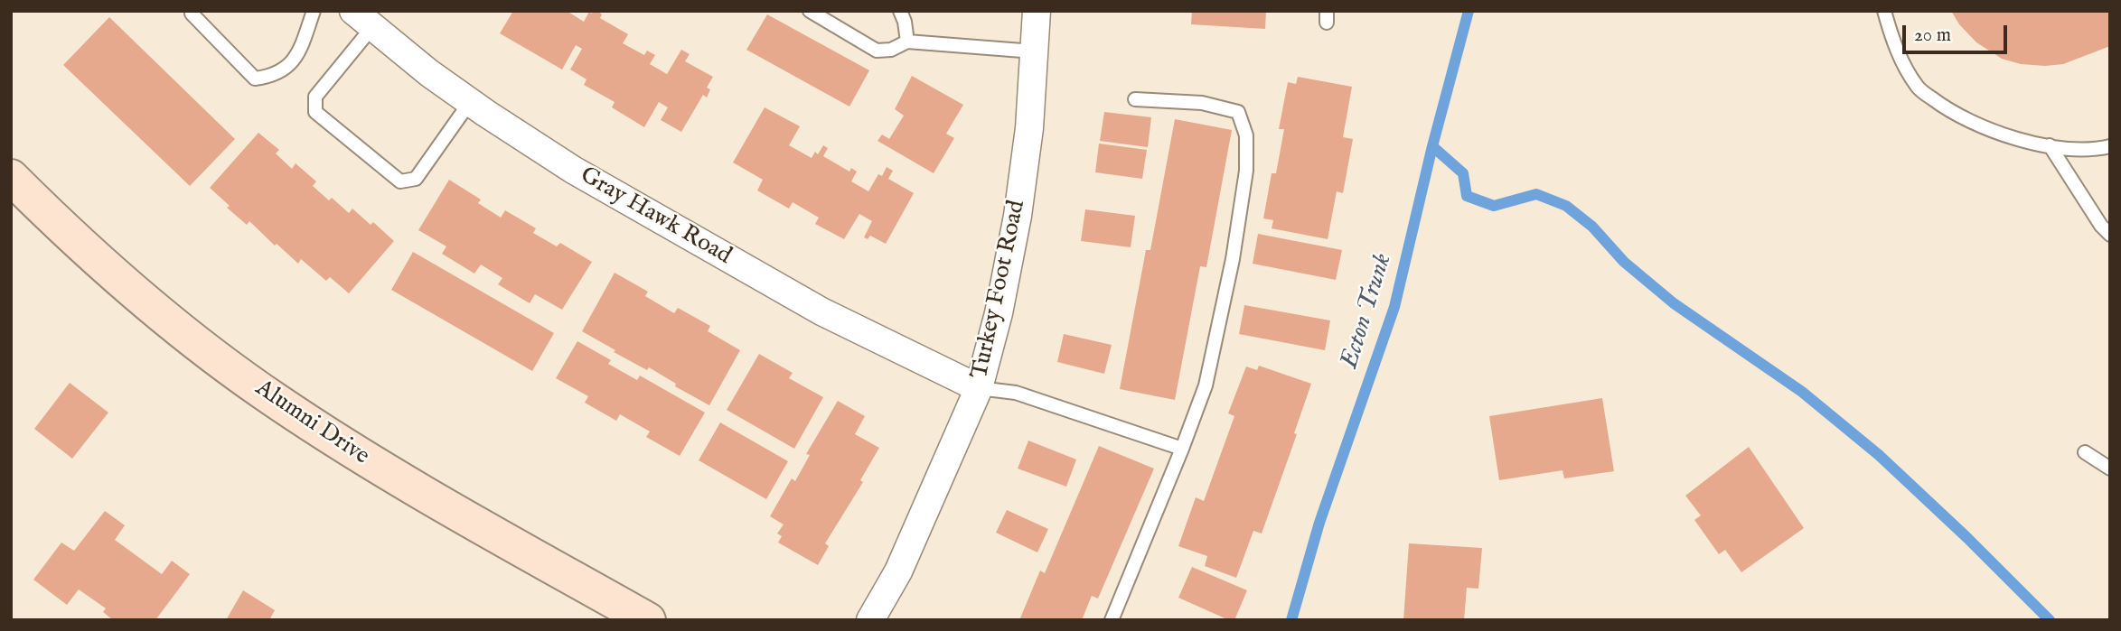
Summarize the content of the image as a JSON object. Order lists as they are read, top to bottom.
{
  "streets": {
    "main road": ["Alumni Drive"],
    "street": ["Gray Hawk Road", "Turkey Foot Road"]
  },
  "crossings": [
    ["Gray Hawk Road", "Turkey Foot Road"]
  ],
  "water": ["Ecton Trunk"],
  "scale_bar": "20 m"
}
